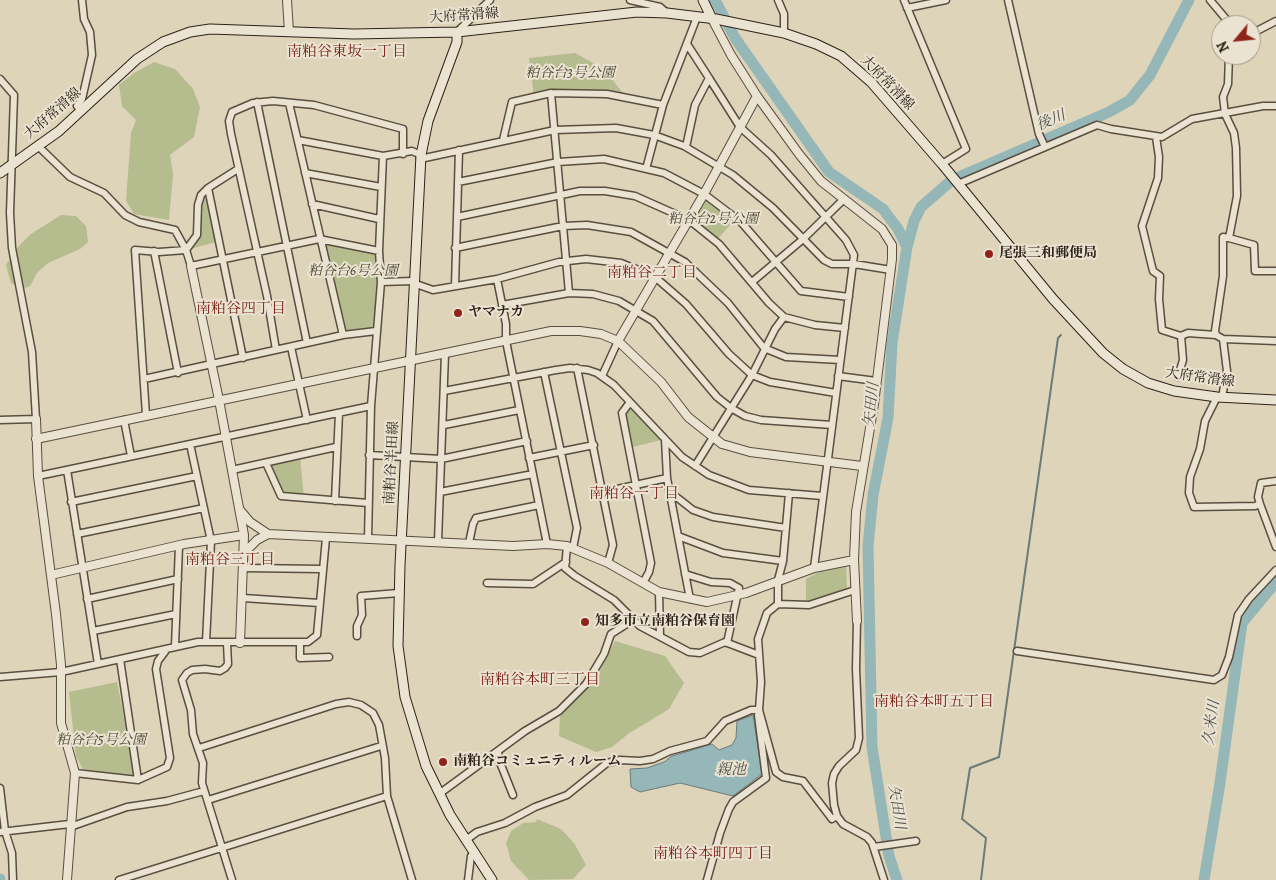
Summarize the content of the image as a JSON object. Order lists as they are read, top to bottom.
{
  "streets": {
    "main road": ["大府常滑線", "南粕谷半田線"]
  },
  "crossings": [
    ["大府常滑線", "南粕谷半田線"]
  ],
  "districts": [
    "南粕谷東坂一丁目",
    "南粕谷二丁目",
    "南粕谷四丁目",
    "南粕谷一丁目",
    "南粕谷三丁目",
    "南粕谷本町三丁目",
    "南粕谷本町五丁目",
    "南粕谷本町四丁目"
  ],
  "water": [
    "後川",
    "矢田川",
    "久米川",
    "親池"
  ],
  "parks": [
    "粕谷台3号公園",
    "粕谷台2号公園",
    "粕谷台6号公園",
    "粕谷台5号公園"
  ],
  "places": [
    "尾張三和郵便局",
    "ヤマナカ",
    "知多市立南粕谷保育園",
    "南粕谷コミュニティルーム"
  ],
  "north": "bottom left"
}
